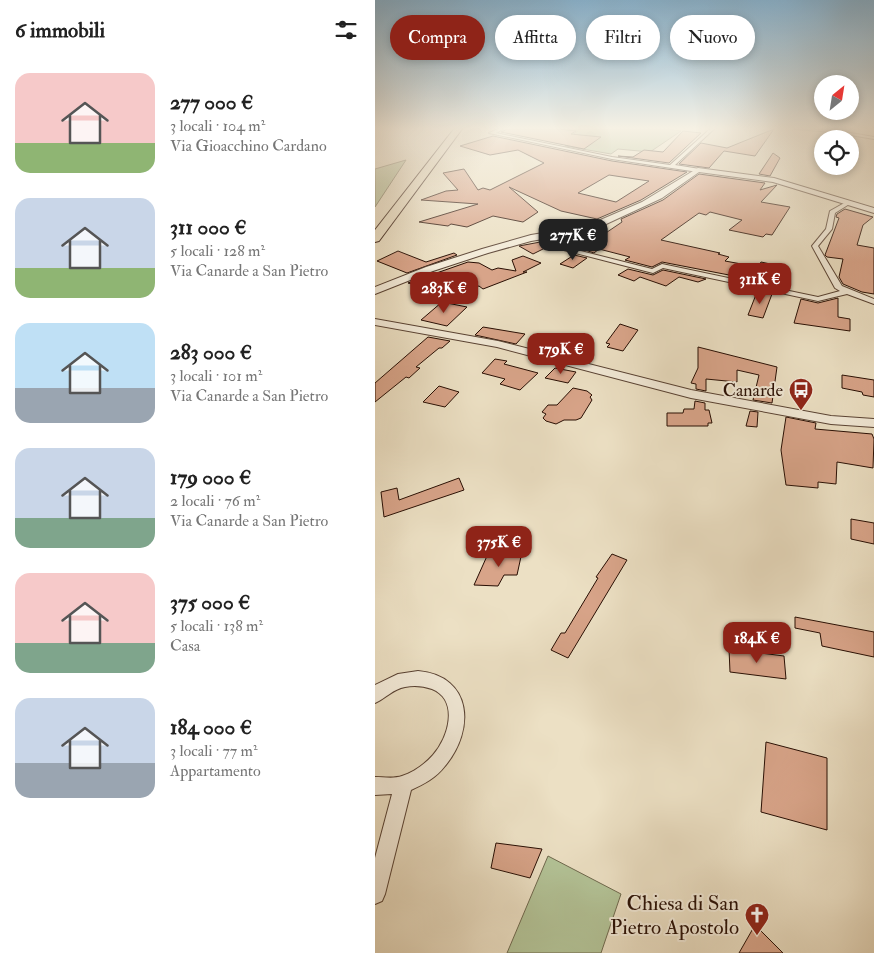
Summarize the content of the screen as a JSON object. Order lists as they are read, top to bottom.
{
  "places": {
    "bus stop": ["Canarde"],
    "church": ["Chiesa di San Pietro Apostolo"]
  },
  "north": "top right",
  "page": {
    "heading": "6 immobili",
    "chip": [
      "Compra",
      "Affitta",
      "Filtri",
      "Nuovo"
    ],
    "list": [
      {
        "name": "277 000 €",
        "note": "3 locali · 104 m² · Via Gioacchino Cardano"
      },
      {
        "name": "311 000 €",
        "note": "5 locali · 128 m² · Via Canarde a San Pietro"
      },
      {
        "name": "283 000 €",
        "note": "3 locali · 101 m² · Via Canarde a San Pietro"
      },
      {
        "name": "179 000 €",
        "note": "2 locali · 76 m² · Via Canarde a San Pietro"
      },
      {
        "name": "375 000 €",
        "note": "5 locali · 138 m² · Casa"
      },
      {
        "name": "184 000 €",
        "note": "3 locali · 77 m² · Appartamento"
      }
    ],
    "price": [
      "277K €",
      "311K €",
      "283K €",
      "179K €",
      "375K €",
      "184K €"
    ]
  }
}
